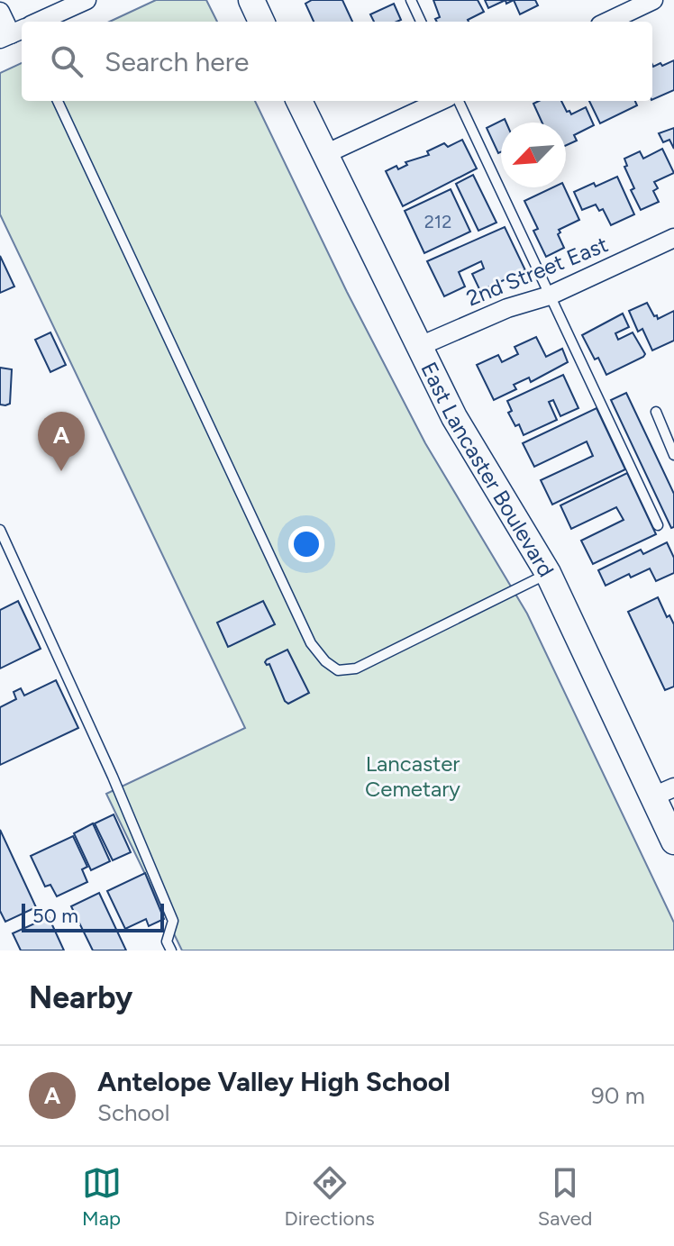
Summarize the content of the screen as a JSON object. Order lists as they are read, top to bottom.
{
  "streets": {
    "main road": ["East Lancaster Boulevard"],
    "street": ["2nd Street East"]
  },
  "crossings": [
    ["2nd Street East", "East Lancaster Boulevard"]
  ],
  "parks": ["Lancaster Cemetary"],
  "house_numbers": ["212"],
  "scale_bar": "50 m",
  "north": "bottom left",
  "page": {
    "search": "Search here",
    "pins": "A",
    "scale": "50 m",
    "heading": "Nearby",
    "list": [
      {
        "mark": "A",
        "name": "Antelope Valley High School",
        "note": "School",
        "value": "90 m"
      }
    ],
    "nav": ["Map", "Directions", "Saved"]
  }
}
